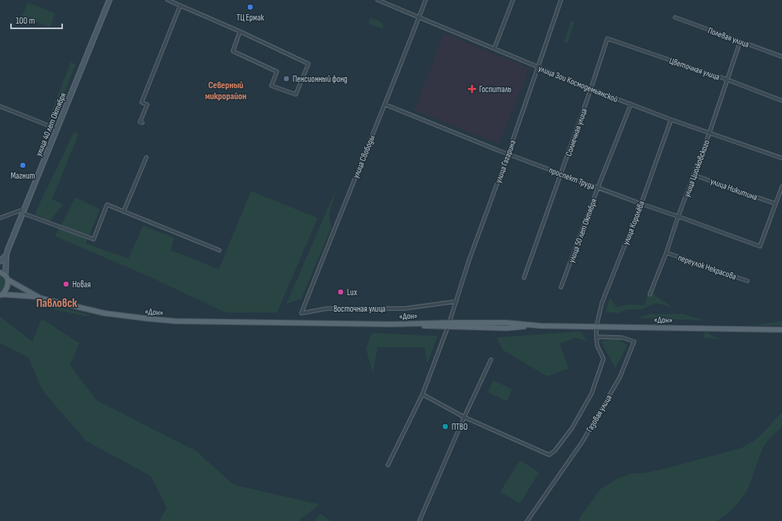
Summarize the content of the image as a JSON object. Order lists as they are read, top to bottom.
{
  "streets": {
    "main road": ["«Дон»"],
    "street": [
      "Полевая улица",
      "Цветочная улица",
      "улица Зои Космодемьянской",
      "улица 40 лет Октября",
      "Солнечная улица",
      "улица Свободы",
      "улица Гагарина",
      "улица Циолковского",
      "проспект Труда",
      "улица Никитина",
      "улица Королёва",
      "улица 50 лет Октября",
      "переулок Некрасова",
      "Восточная улица",
      "Газовая улица"
    ]
  },
  "crossings": [
    ["Полевая улица", "улица Циолковского"],
    ["Цветочная улица", "Солнечная улица"],
    ["Цветочная улица", "улица Циолковского"],
    ["улица Зои Космодемьянской", "Солнечная улица"],
    ["улица Зои Космодемьянской", "улица Свободы"],
    ["улица Зои Космодемьянской", "улица Гагарина"],
    ["улица Зои Космодемьянской", "улица Циолковского"],
    ["улица Зои Космодемьянской", "улица Королёва"],
    ["улица Зои Космодемьянской", "улица 50 лет Октября"],
    ["улица 40 лет Октября", "«Дон»"],
    ["Солнечная улица", "проспект Труда"],
    ["улица Свободы", "проспект Труда"],
    ["улица Свободы", "Восточная улица"],
    ["улица Гагарина", "проспект Труда"],
    ["улица Гагарина", "Восточная улица"],
    ["улица Гагарина", "«Дон»"],
    ["улица Циолковского", "проспект Труда"],
    ["улица Циолковского", "улица Никитина"],
    ["улица Циолковского", "переулок Некрасова"],
    ["проспект Труда", "улица Никитина"],
    ["проспект Труда", "улица Королёва"],
    ["проспект Труда", "улица 50 лет Октября"],
    ["улица Королёва", "«Дон»"]
  ],
  "districts": ["Северный микрорайон", "Павловск"],
  "places": {
    "other": [
      "ТЦ Ермак",
      "Пенсионный фонд",
      "Магнит",
      "Новая",
      "Lux",
      "ПТВО"
    ],
    "health": ["Госпиталь"]
  },
  "scale_bar": "100 m"
}
